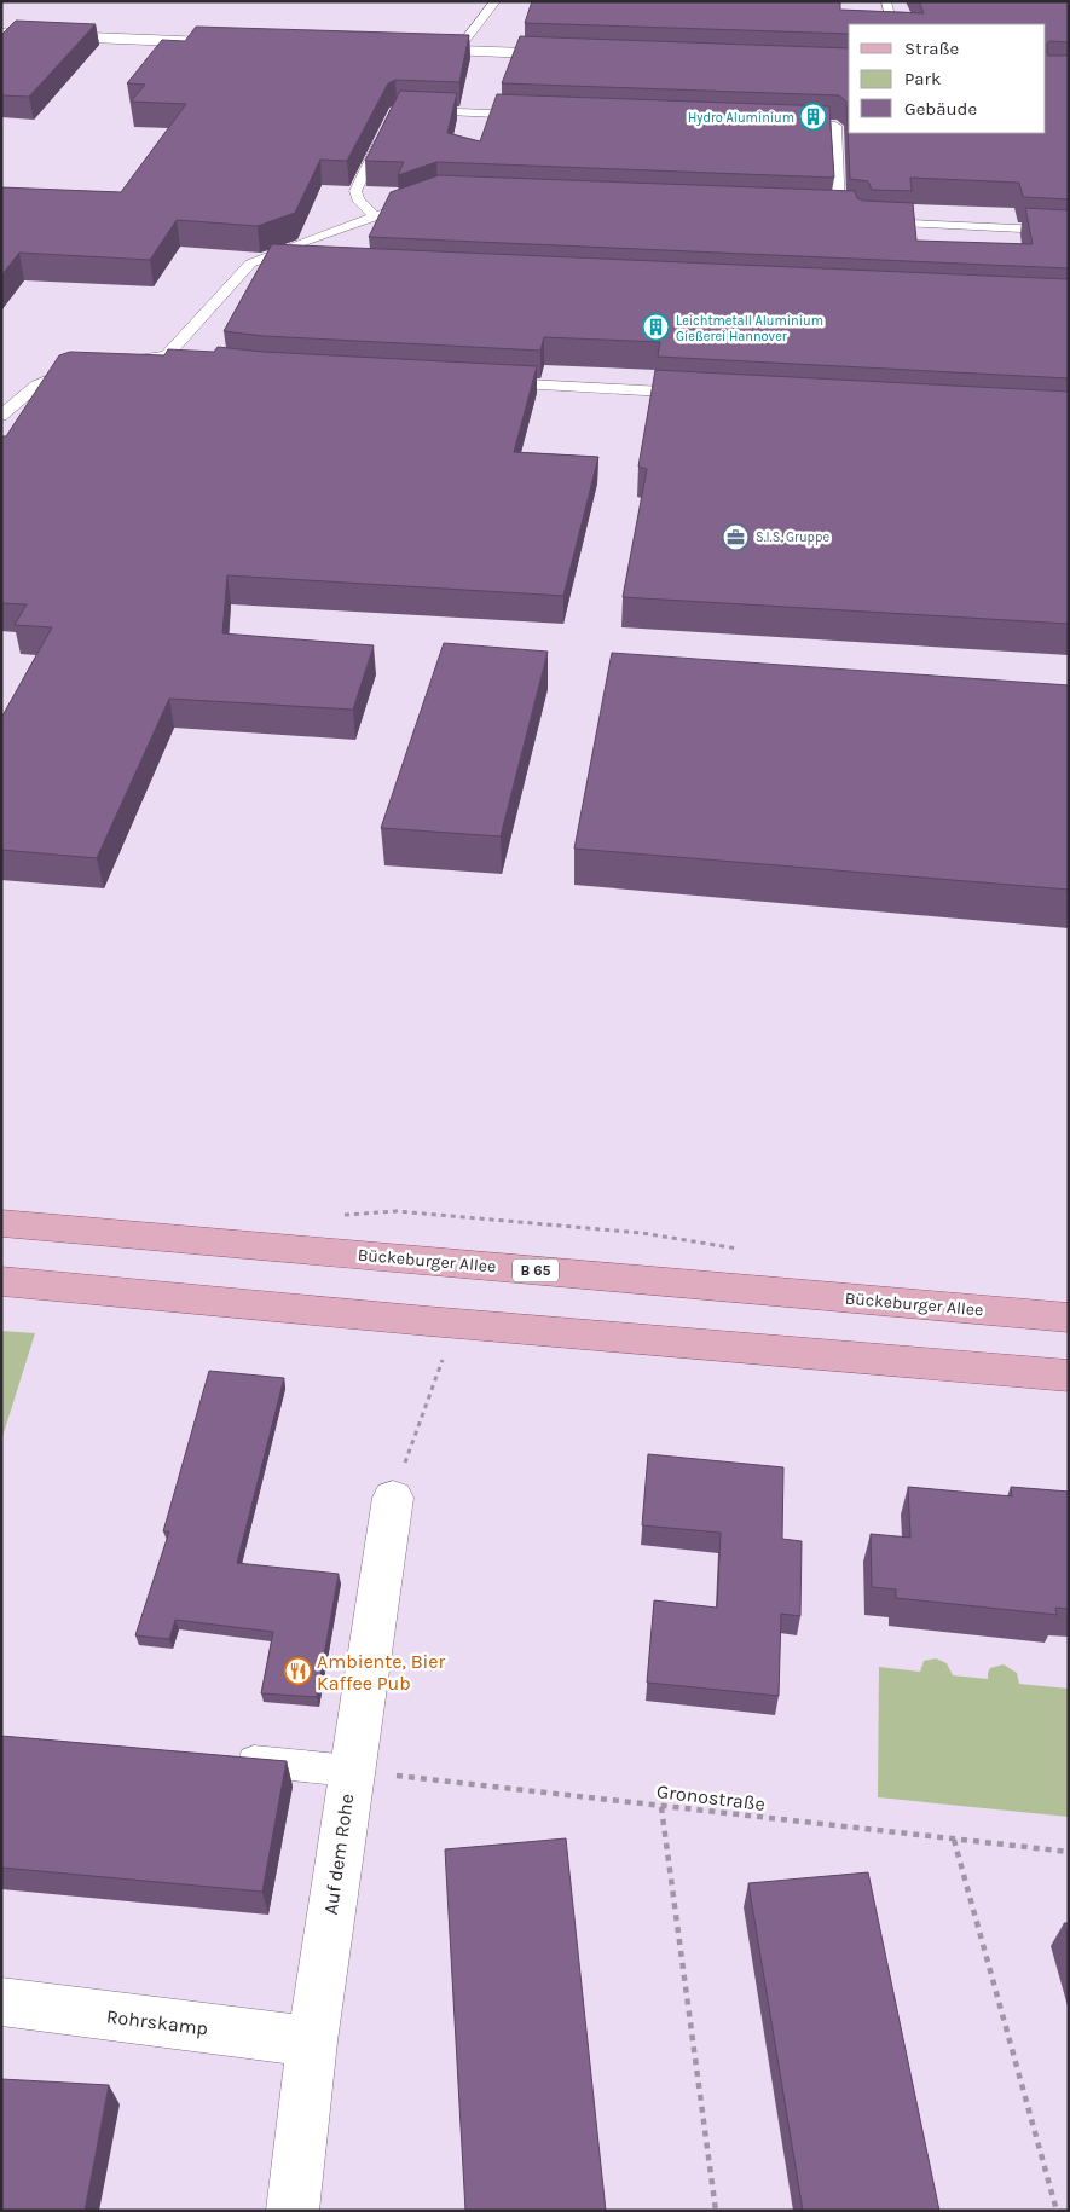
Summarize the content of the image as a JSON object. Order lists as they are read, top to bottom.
{
  "streets": {
    "main road": ["Bückeburger Allee", "B 65"],
    "street": ["Auf dem Rohe", "Rohrskamp"],
    "path": ["Gronostraße"]
  },
  "crossings": [
    ["Gronostraße", "Auf dem Rohe"],
    ["Auf dem Rohe", "Rohrskamp"]
  ],
  "places": {
    "building": ["Hydro Aluminium", "Leichtmetall Aluminium Gießerei Hannover"],
    "office": ["S.I.S. Gruppe"],
    "restaurant": ["Ambiente, Bier Kaffee Pub"]
  },
  "legend": ["Straße", "Park", "Gebäude"]
}
